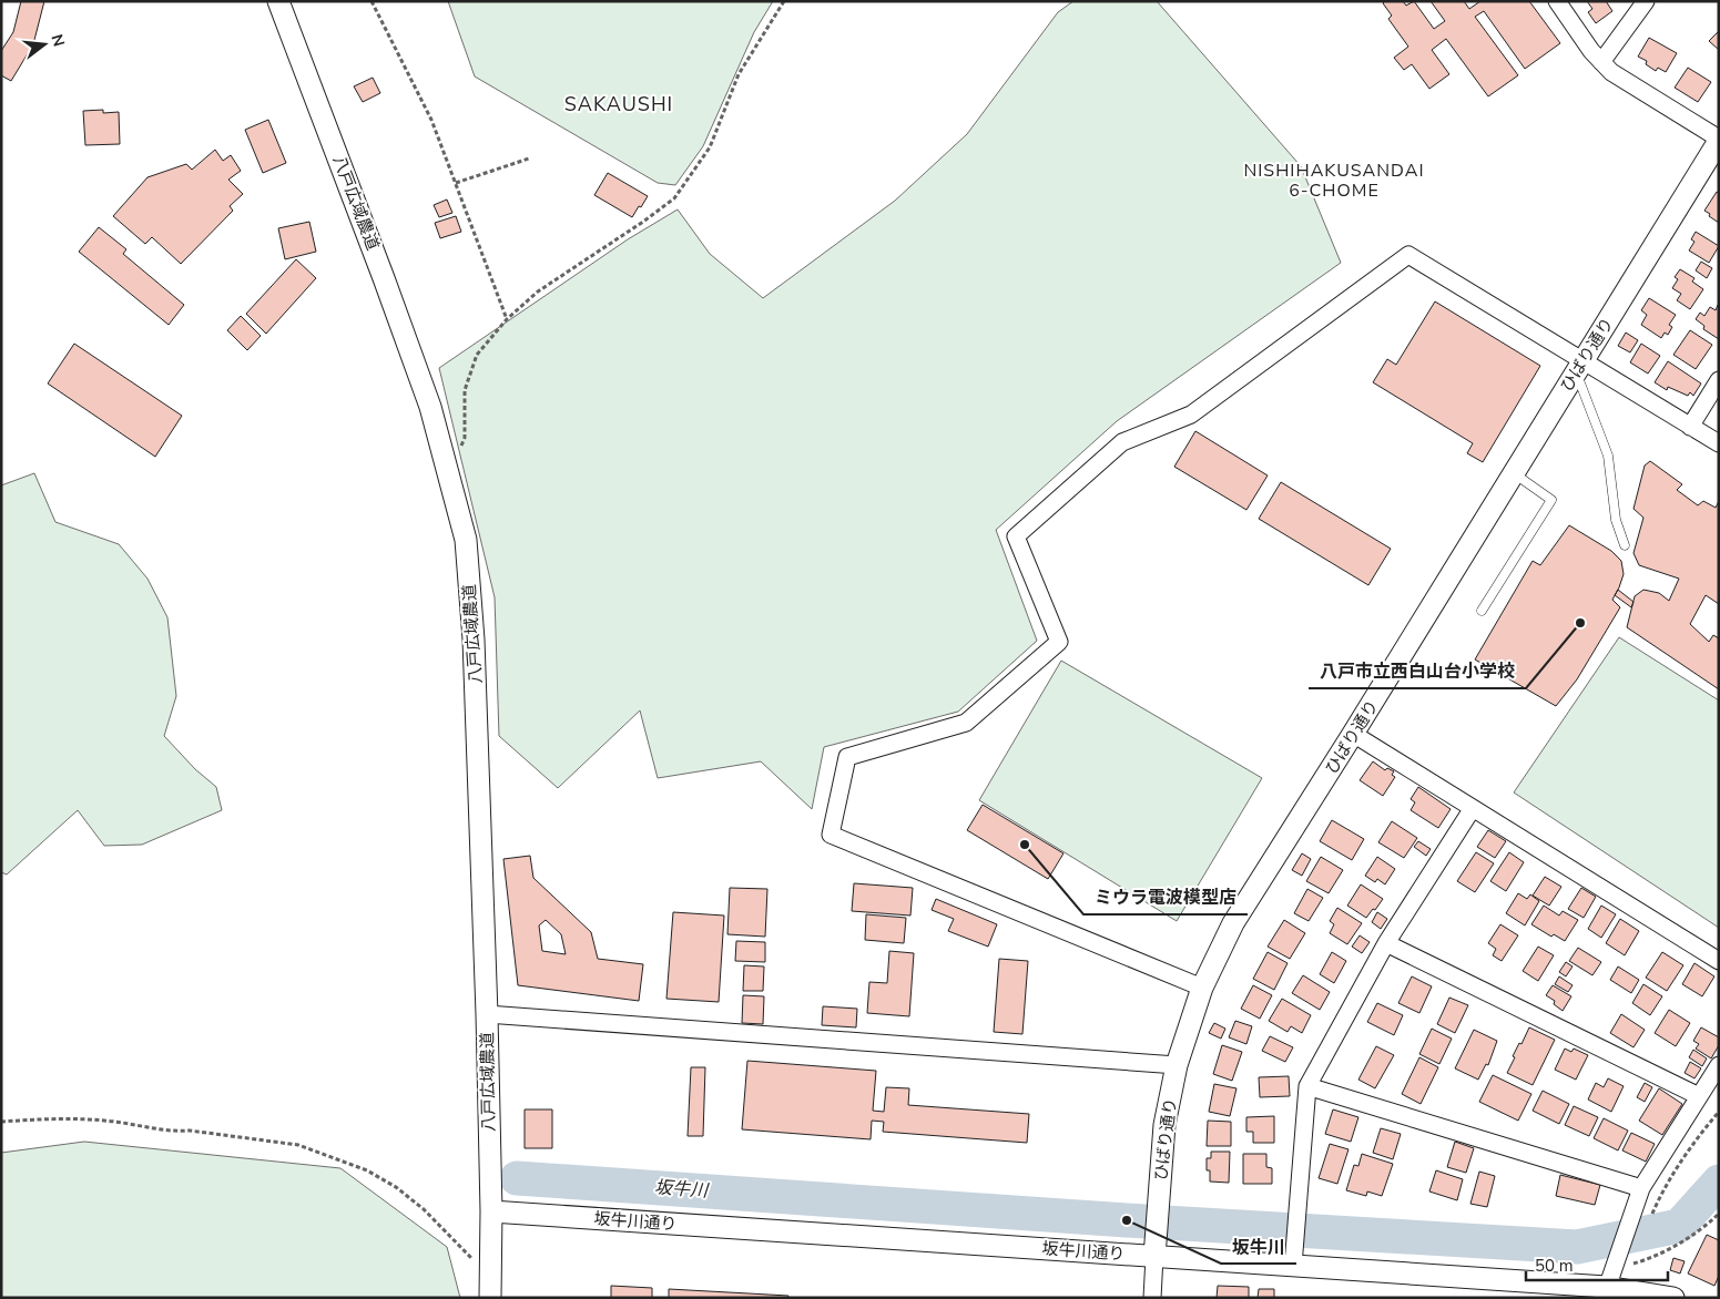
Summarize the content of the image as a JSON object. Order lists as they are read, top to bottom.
{
  "streets": {
    "street": ["八戸広域農道", "ひばり通り", "坂牛川通り"]
  },
  "crossings": [
    ["八戸広域農道", "坂牛川通り"],
    ["ひばり通り", "坂牛川通り"]
  ],
  "districts": ["SAKAUSHI", "NISHIHAKUSANDAI 6-CHOME"],
  "water": ["坂牛川"],
  "places": ["八戸市立西白山台小学校", "ミウラ電波模型店", "坂牛川"],
  "scale_bar": "50 m",
  "north": "right"
}
